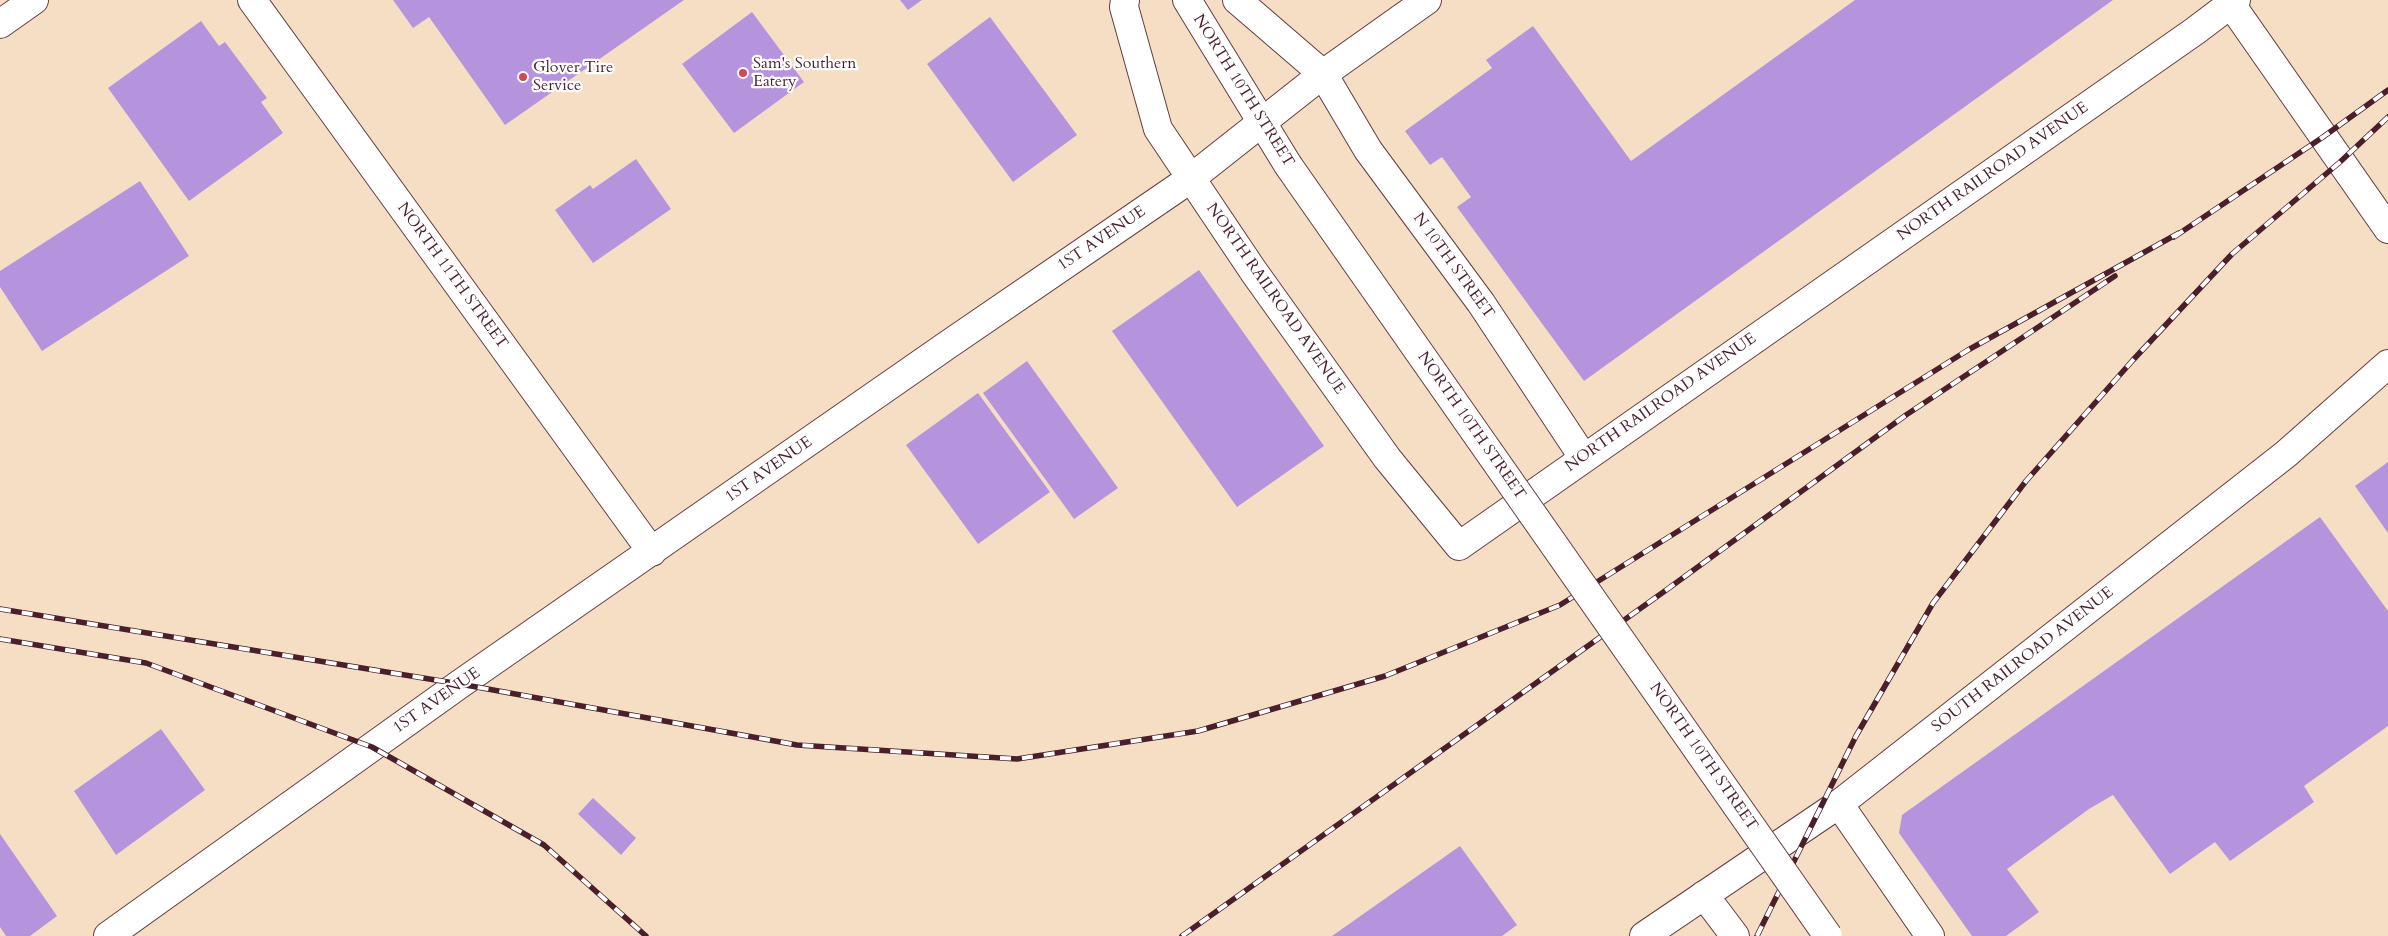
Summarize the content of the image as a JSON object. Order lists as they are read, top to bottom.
{
  "streets": {
    "street": [
      "NORTH 10TH STREET",
      "NORTH RAILROAD AVENUE",
      "1ST AVENUE",
      "N 10TH STREET",
      "NORTH 11TH STREET",
      "SOUTH RAILROAD AVENUE"
    ]
  },
  "crossings": [
    ["NORTH 10TH STREET", "1ST AVENUE"],
    ["NORTH RAILROAD AVENUE", "1ST AVENUE"],
    ["NORTH RAILROAD AVENUE", "N 10TH STREET"],
    ["1ST AVENUE", "N 10TH STREET"],
    ["1ST AVENUE", "NORTH 11TH STREET"]
  ],
  "places": ["Sam's Southern Eatery", "Glover Tire Service"]
}
